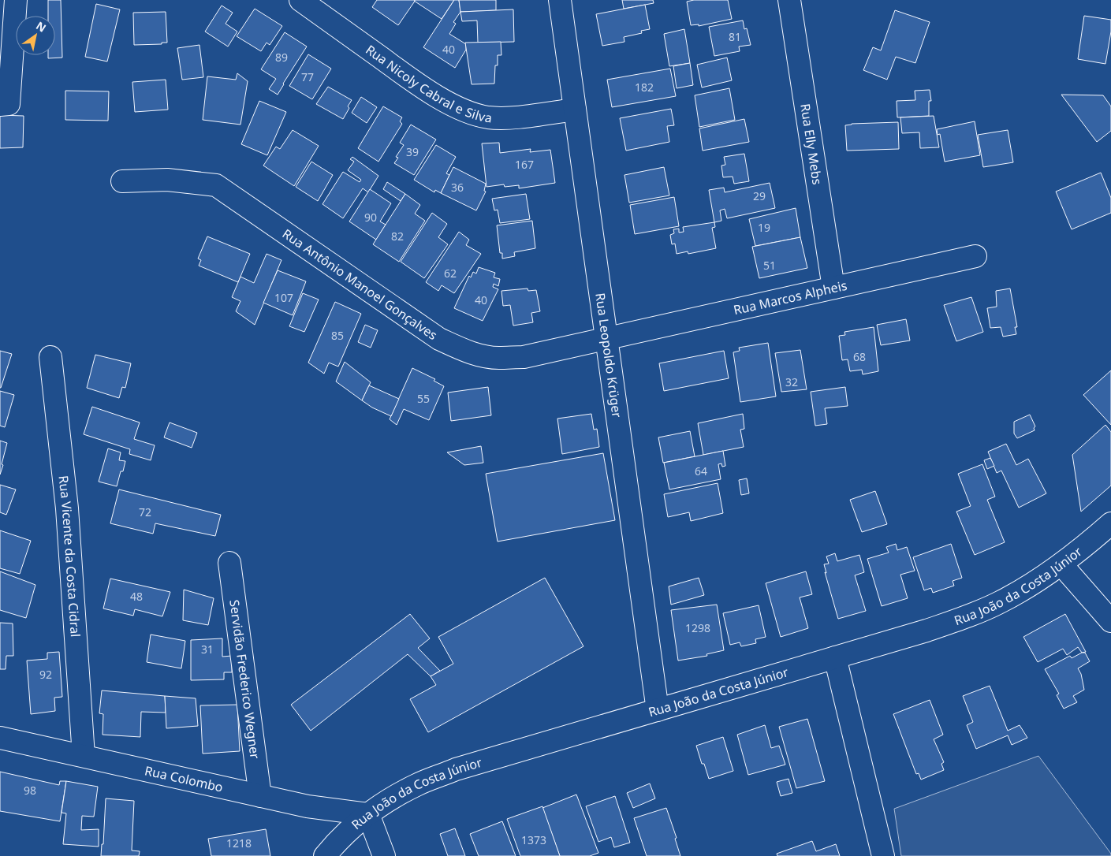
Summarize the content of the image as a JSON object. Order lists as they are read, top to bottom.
{
  "streets": {
    "street": [
      "Rua Nicoly Cabral e Silva",
      "Rua Elly Mebs",
      "Rua Antônio Manoel Gonçalves",
      "Rua Marcos Alpheis",
      "Rua Leopoldo Krüger",
      "Rua Vicente da Costa Cidral",
      "Rua João da Costa Júnior",
      "Servidão Frederico Wegner",
      "Rua Colombo"
    ]
  },
  "crossings": [
    ["Rua Nicoly Cabral e Silva", "Rua Leopoldo Krüger"],
    ["Rua Elly Mebs", "Rua Marcos Alpheis"],
    ["Rua Antônio Manoel Gonçalves", "Rua Marcos Alpheis"],
    ["Rua Antônio Manoel Gonçalves", "Rua Leopoldo Krüger"],
    ["Rua Marcos Alpheis", "Rua Leopoldo Krüger"],
    ["Rua Leopoldo Krüger", "Rua João da Costa Júnior"],
    ["Rua Vicente da Costa Cidral", "Rua Colombo"],
    ["Rua João da Costa Júnior", "Rua Colombo"],
    ["Servidão Frederico Wegner", "Rua Colombo"]
  ],
  "house_numbers": [
    "81",
    "40",
    "89",
    "77",
    "182",
    "39",
    "167",
    "36",
    "29",
    "90",
    "19",
    "82",
    "51",
    "62",
    "107",
    "40",
    "85",
    "68",
    "32",
    "55",
    "64",
    "72",
    "48",
    "1298",
    "31",
    "92",
    "98",
    "1373",
    "1218"
  ],
  "north": "top right"
}
